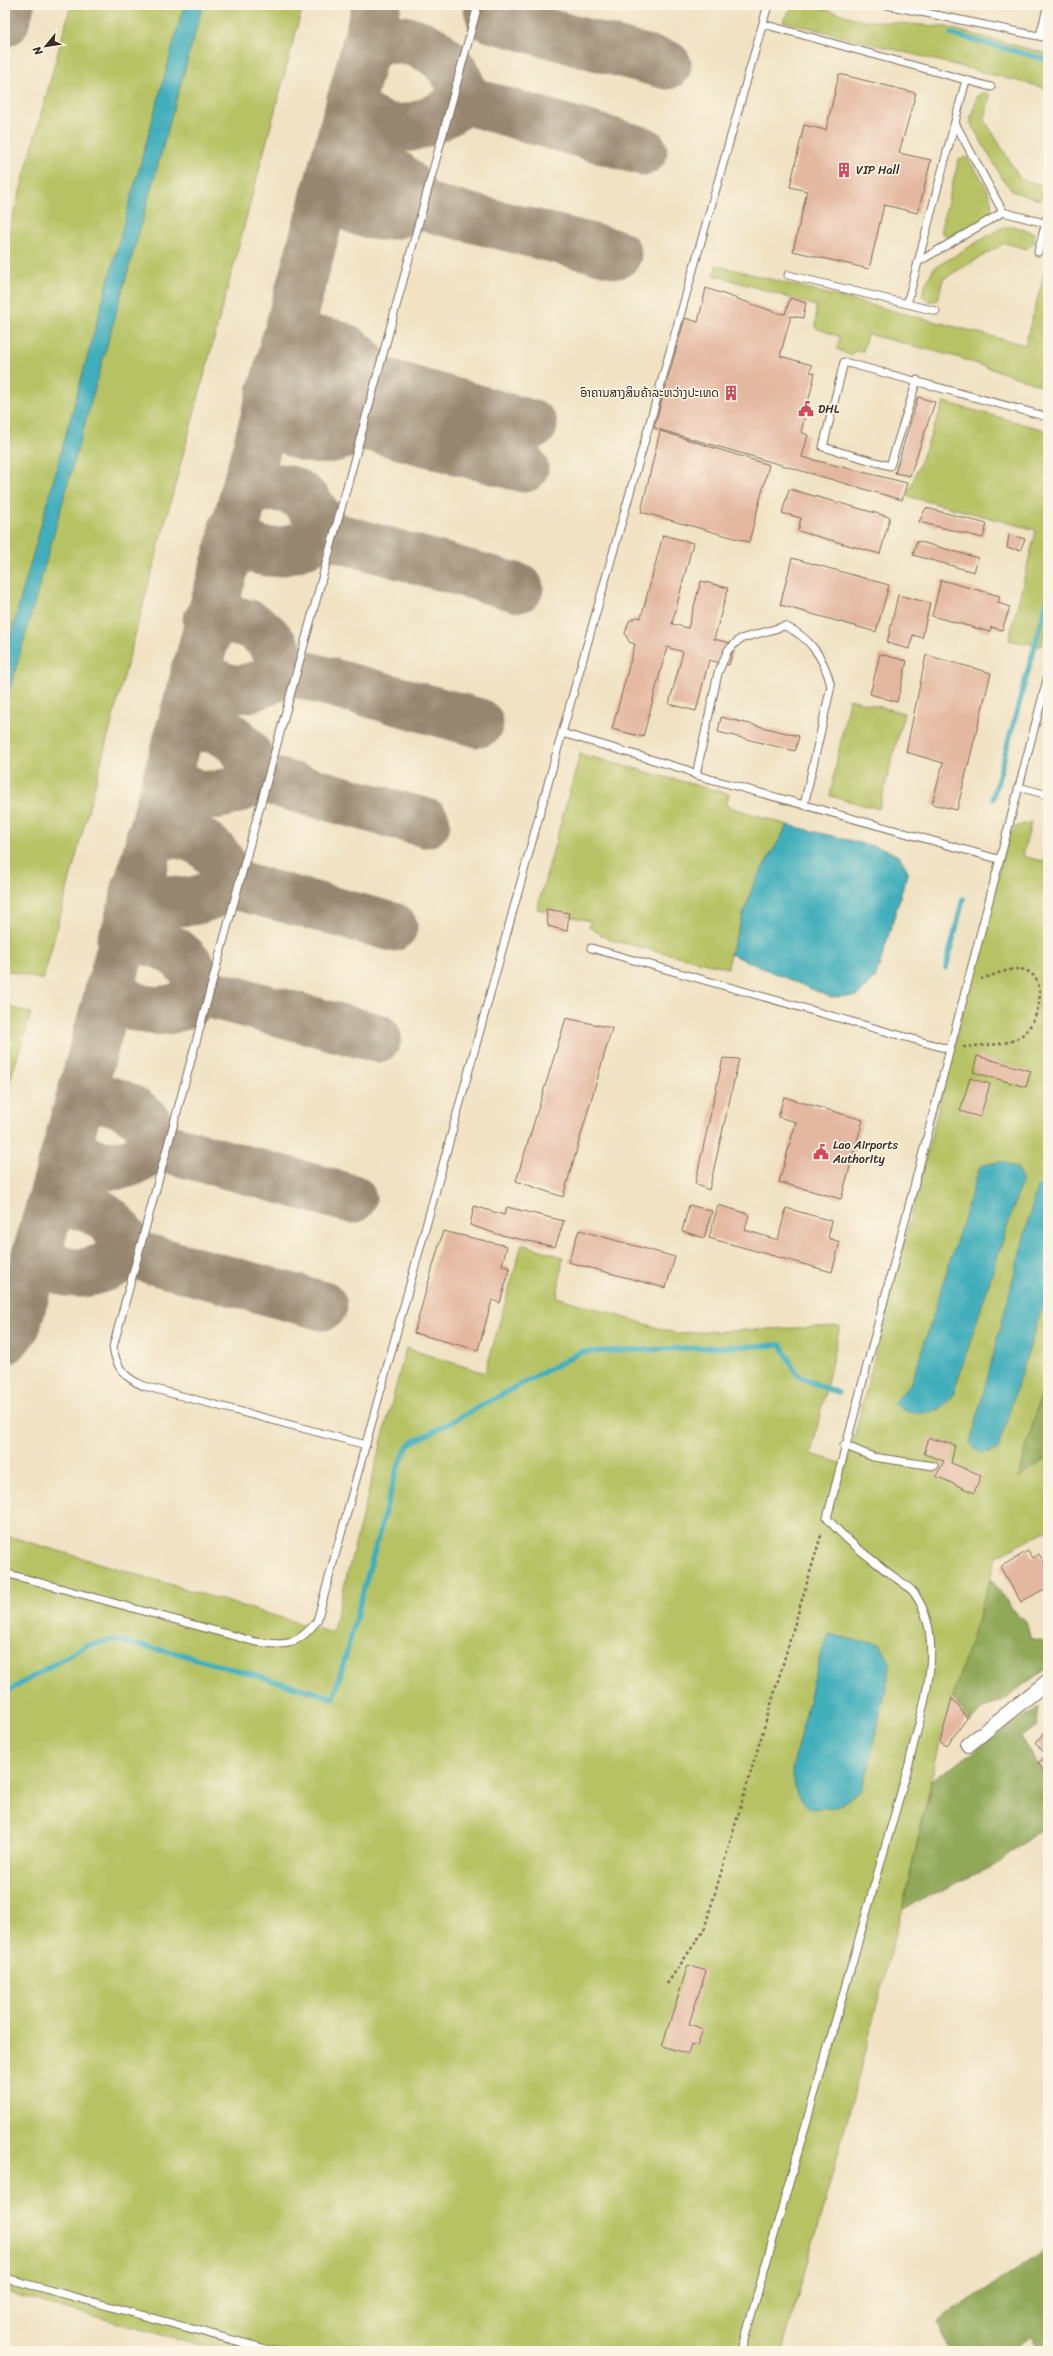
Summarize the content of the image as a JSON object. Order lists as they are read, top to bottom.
{
  "places": {
    "building": ["VIP Hall", "ົອາຄານສາງສິນຄ້າລະຫວ່າງປະເທດ"],
    "public building": ["DHL", "Lao Airports Authority"]
  },
  "north": "bottom left"
}
